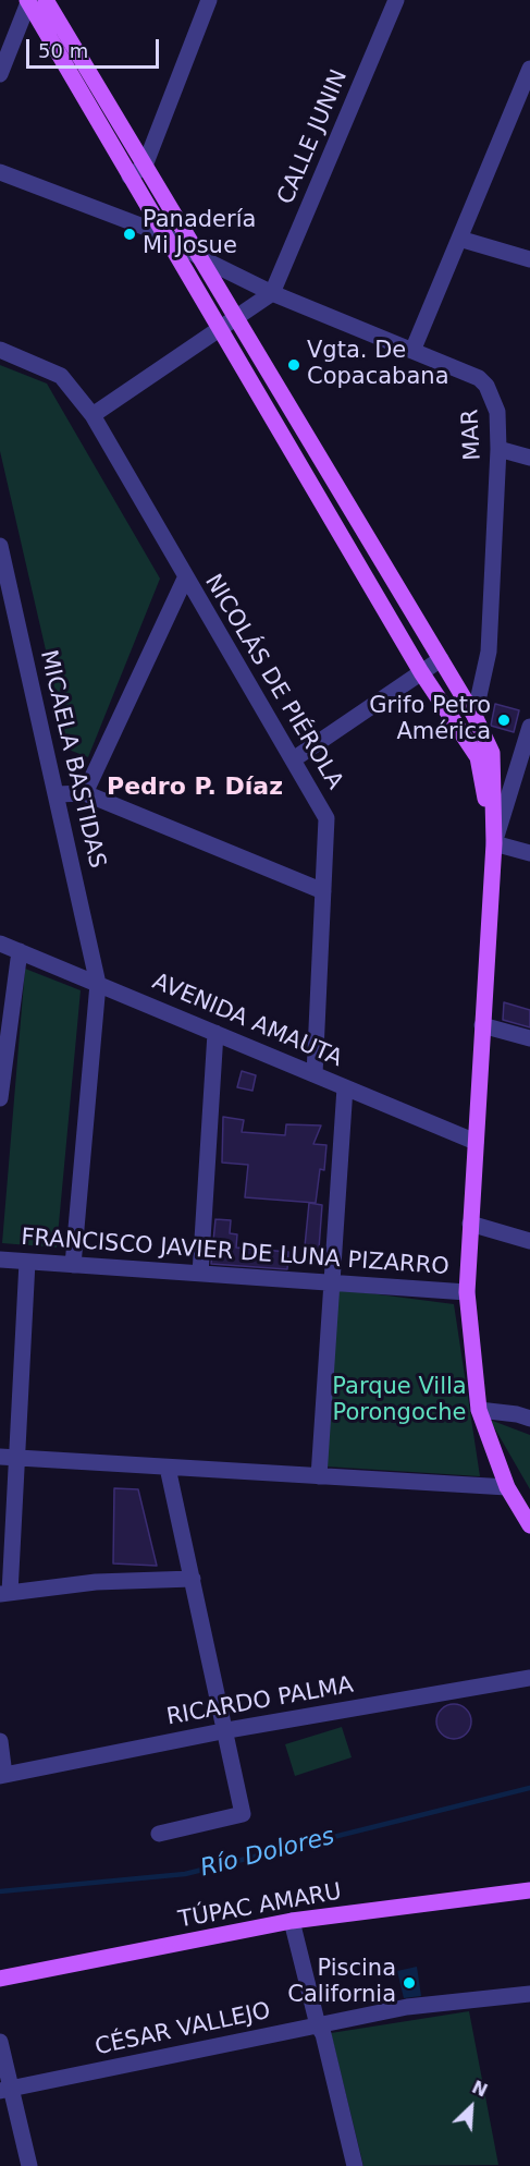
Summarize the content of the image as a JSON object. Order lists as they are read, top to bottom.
{
  "streets": {
    "main road": ["TÚPAC AMARU"],
    "street": [
      "CALLE JUNIN",
      "MAR",
      "NICOLÁS DE PIÉROLA",
      "MICAELA BASTIDAS",
      "AVENIDA AMAUTA",
      "FRANCISCO JAVIER DE LUNA PIZARRO",
      "RICARDO PALMA",
      "CÉSAR VALLEJO"
    ]
  },
  "crossings": [
    ["CALLE JUNIN", "MAR"],
    ["NICOLÁS DE PIÉROLA", "AVENIDA AMAUTA"],
    ["MICAELA BASTIDAS", "AVENIDA AMAUTA"],
    ["MICAELA BASTIDAS", "FRANCISCO JAVIER DE LUNA PIZARRO"]
  ],
  "districts": ["Pedro P. Díaz"],
  "water": ["Río Dolores"],
  "parks": ["Parque Villa Porongoche"],
  "places": [
    "Panadería Mi Josue",
    "Vgta. De Copacabana",
    "Grifo Petro América",
    "Piscina California"
  ],
  "scale_bar": "50 m",
  "north": "top right"
}
